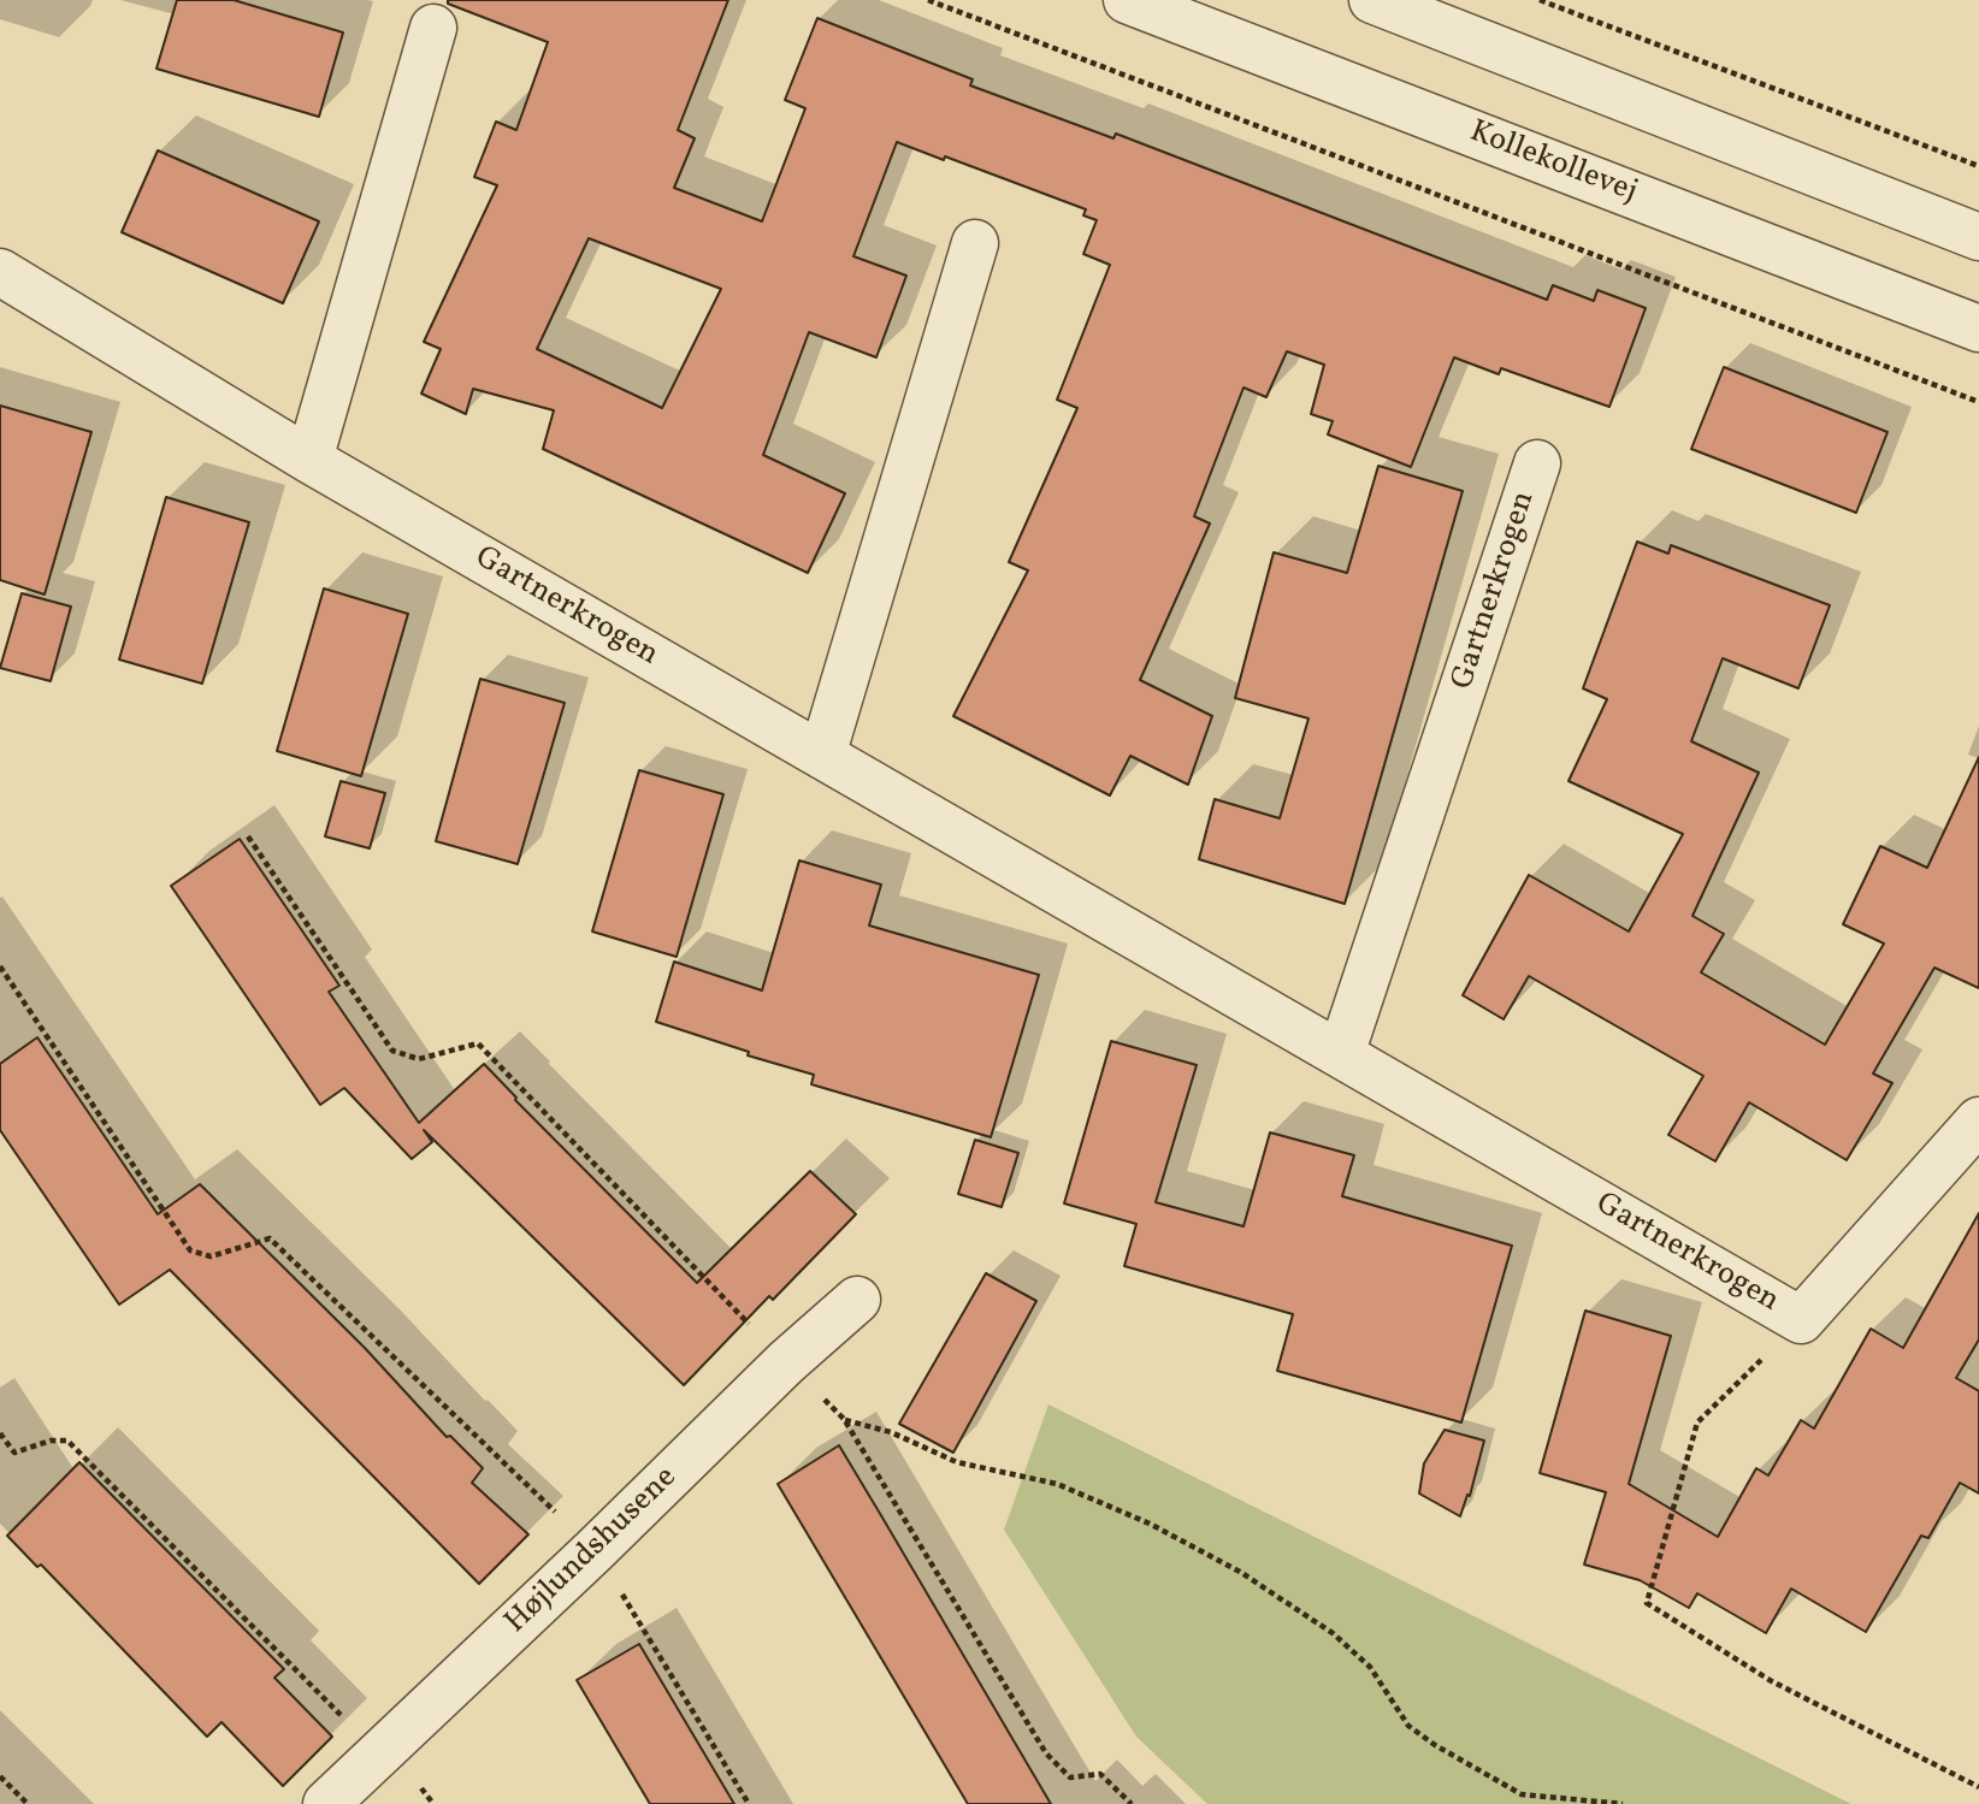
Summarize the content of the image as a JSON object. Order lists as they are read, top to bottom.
{
  "streets": {
    "street": ["Kollekollevej", "Gartnerkrogen", "Højlundshusene"]
  }
}
